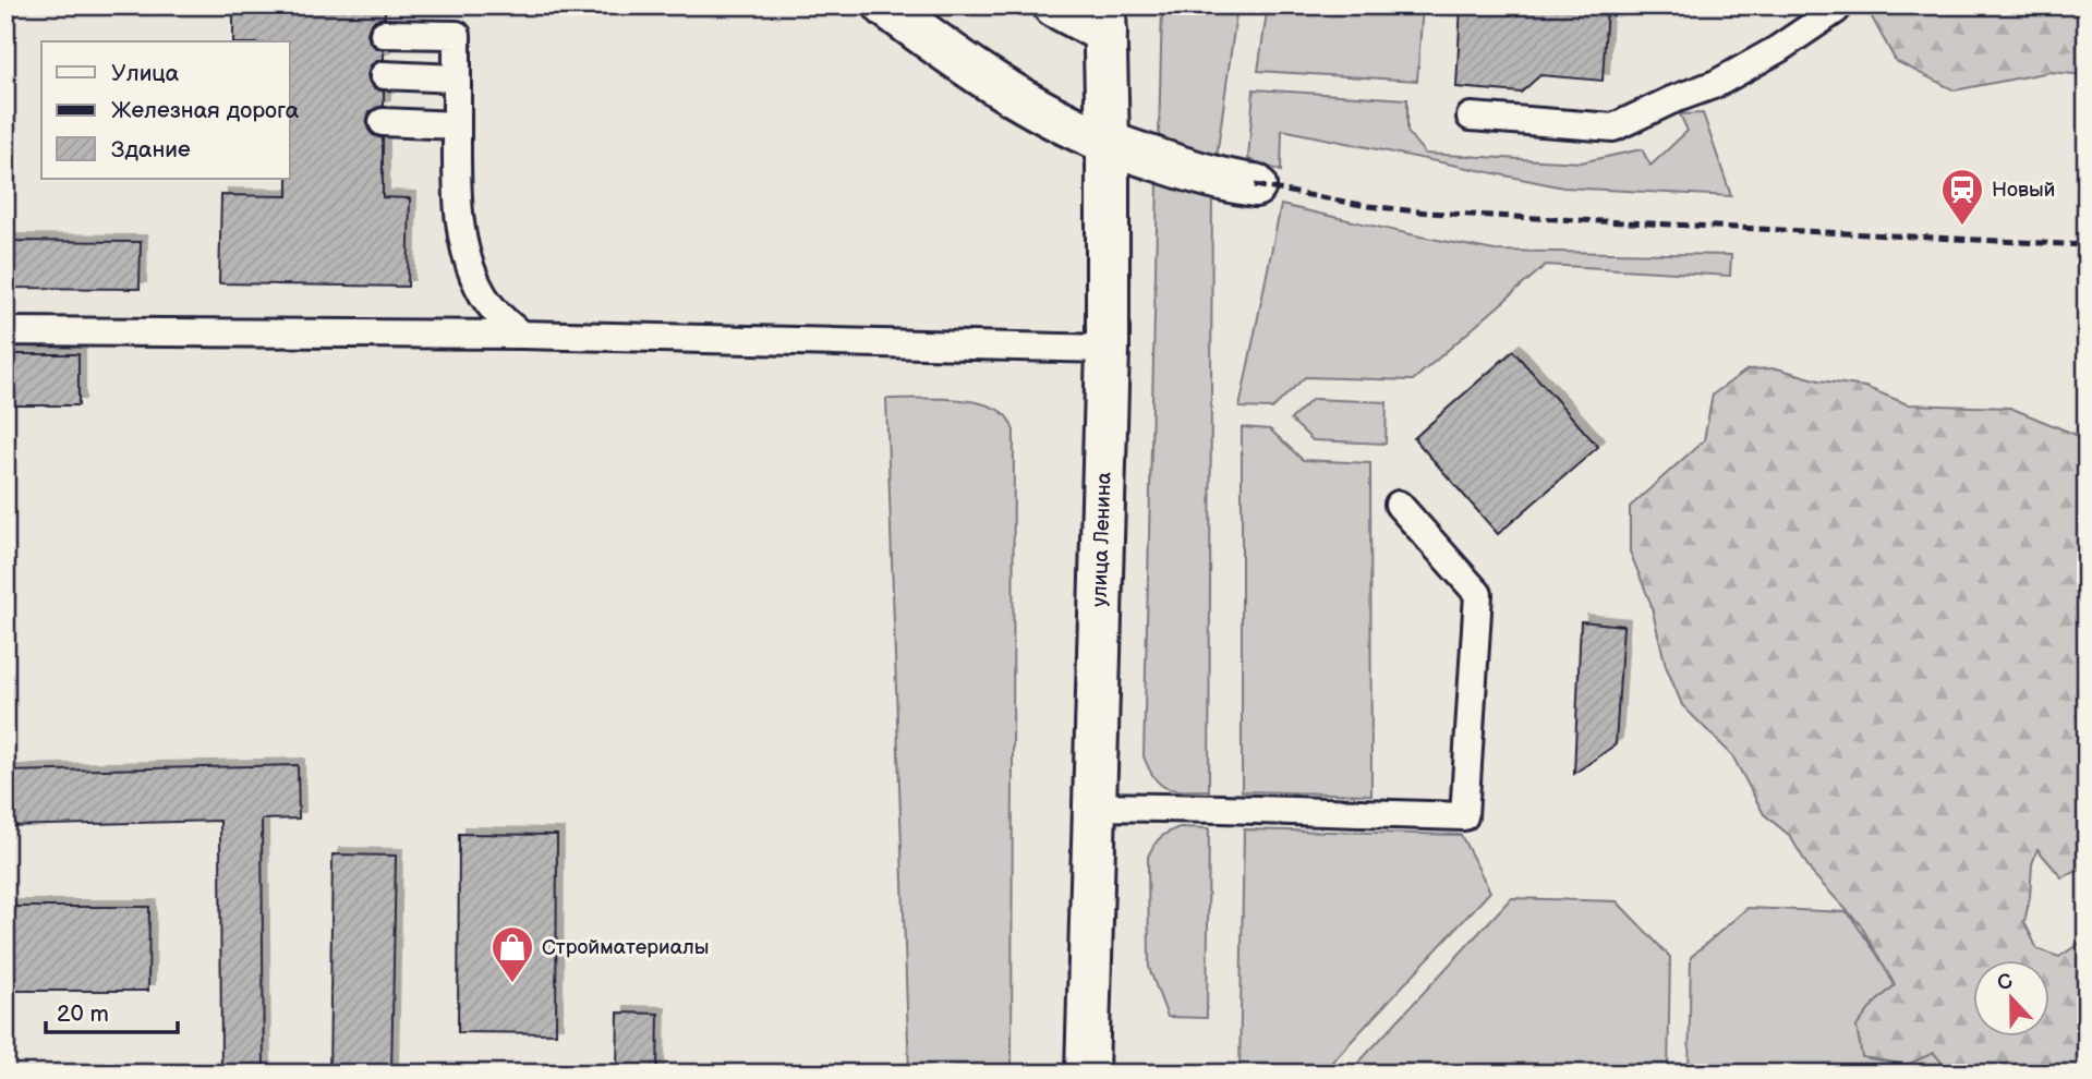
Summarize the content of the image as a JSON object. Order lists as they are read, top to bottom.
{
  "streets": {
    "main road": ["улица Ленина"]
  },
  "places": {
    "station": ["Новый"],
    "shop": ["Стройматериалы"]
  },
  "legend": ["Улица", "Железная дорога", "Здание"],
  "scale_bar": "20 m",
  "north": "top"
}
